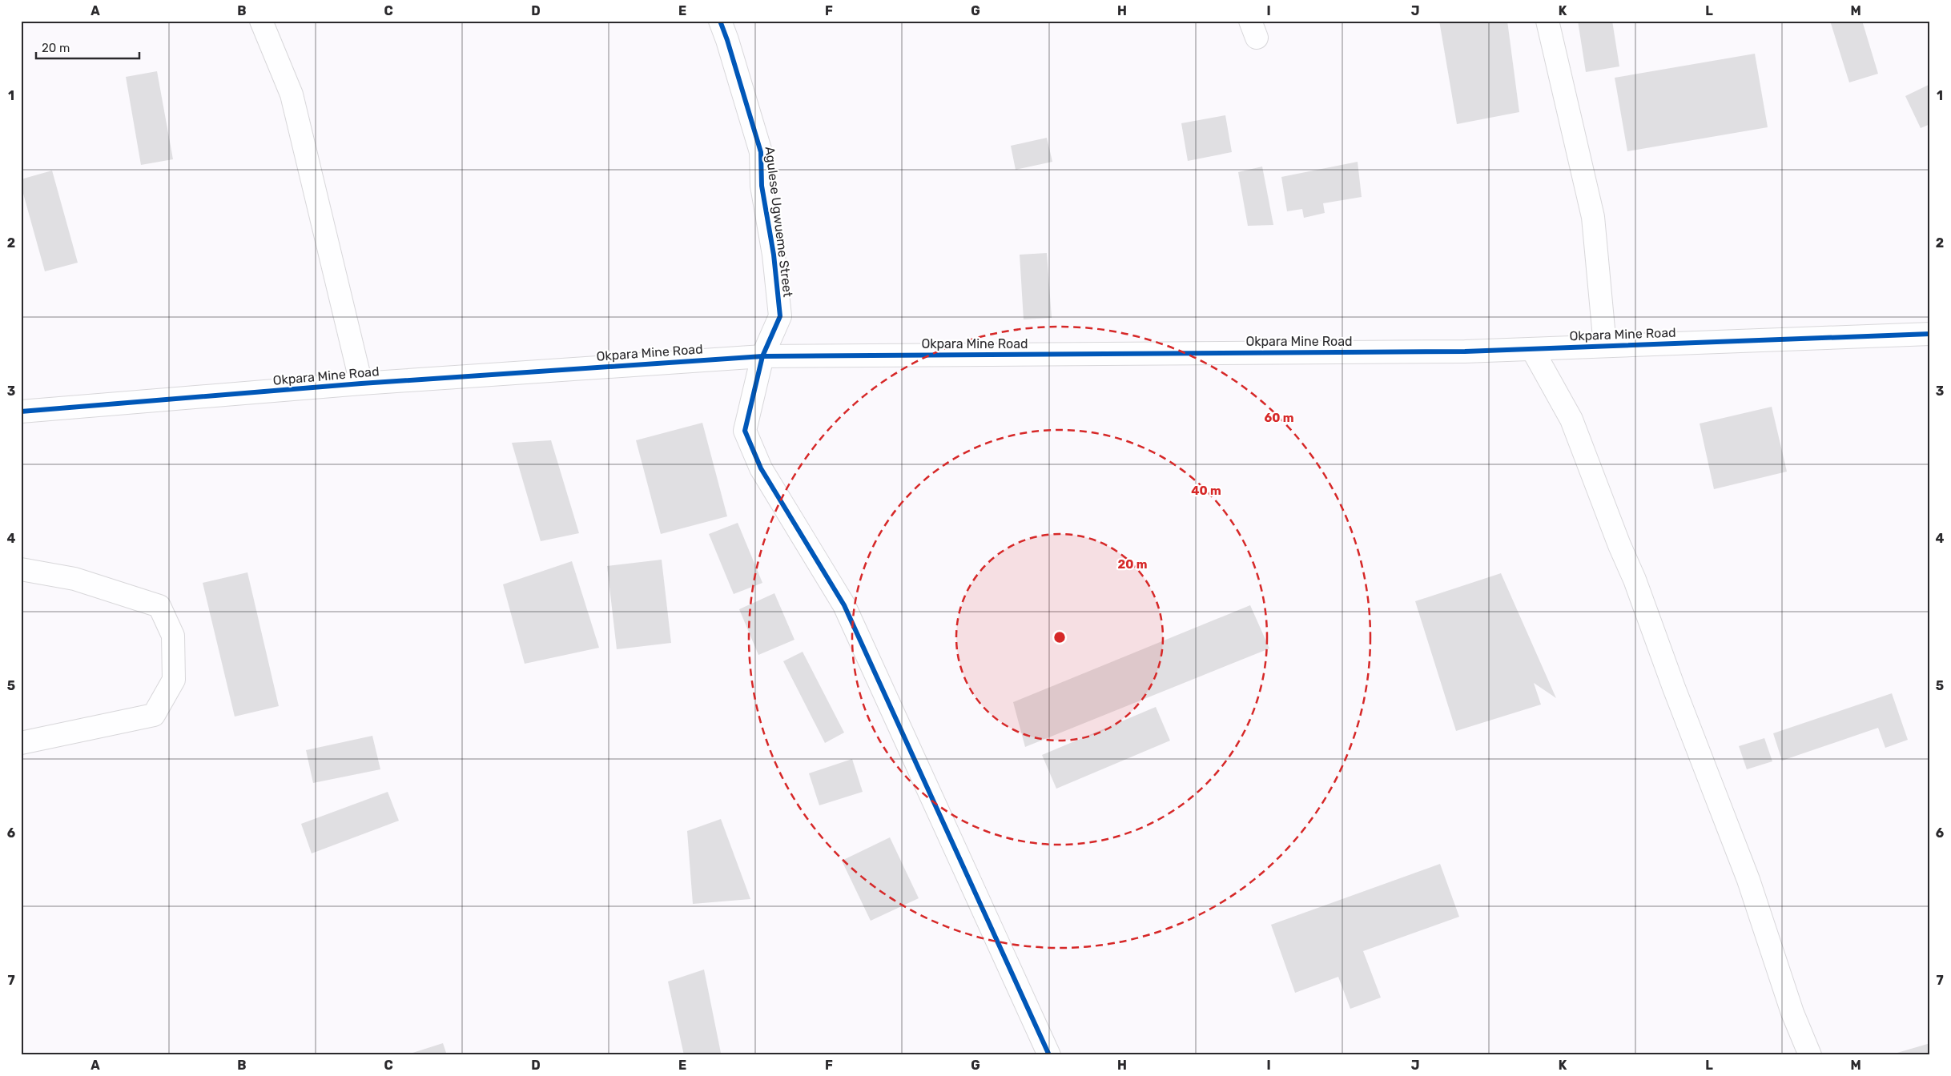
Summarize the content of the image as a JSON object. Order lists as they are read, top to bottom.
{
  "streets": {
    "street": ["Agulese Ugwueme Street", "Okpara Mine Road"]
  },
  "crossings": [
    ["Agulese Ugwueme Street", "Okpara Mine Road"]
  ],
  "scale_bar": "20 m",
  "grid": {
    "columns": [
      "A",
      "B",
      "C",
      "D",
      "E",
      "F",
      "G",
      "H",
      "I",
      "J",
      "K",
      "L",
      "M"
    ],
    "rows": [
      "1",
      "2",
      "3",
      "4",
      "5",
      "6",
      "7"
    ]
  },
  "rings": ["60 m", "40 m", "20 m"]
}
